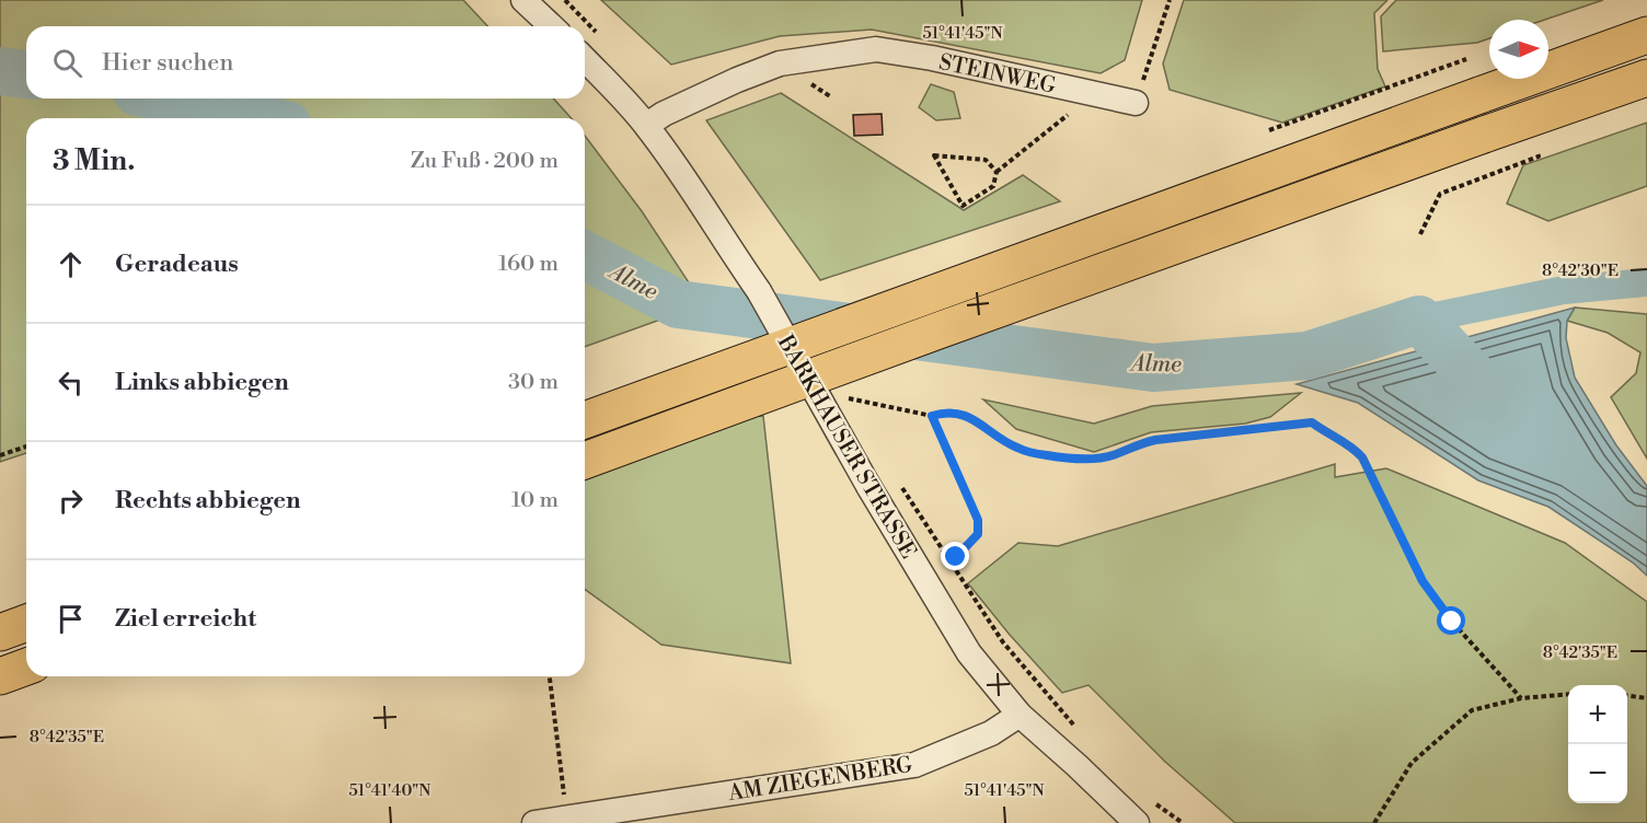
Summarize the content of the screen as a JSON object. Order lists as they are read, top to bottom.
{
  "streets": {
    "street": ["STEINWEG", "BARKHAUSER STRASSE", "AM ZIEGENBERG"]
  },
  "crossings": [
    ["STEINWEG", "BARKHAUSER STRASSE"],
    ["BARKHAUSER STRASSE", "AM ZIEGENBERG"]
  ],
  "water": ["Alme"],
  "north": "right",
  "page": {
    "search": "Hier suchen",
    "heading": ["3 Min.", "Zu Fuß · 200 m"],
    "list": [
      ["Geradeaus", "160 m"],
      ["Links abbiegen", "30 m"],
      ["Rechts abbiegen", "10 m"],
      "Ziel erreicht"
    ],
    "map_buttons": ["+", "−"]
  },
  "coordinates": [
    "51°41'45\"N",
    "8°42'30\"E",
    "8°42'35\"E",
    "51°41'40\"N"
  ]
}
